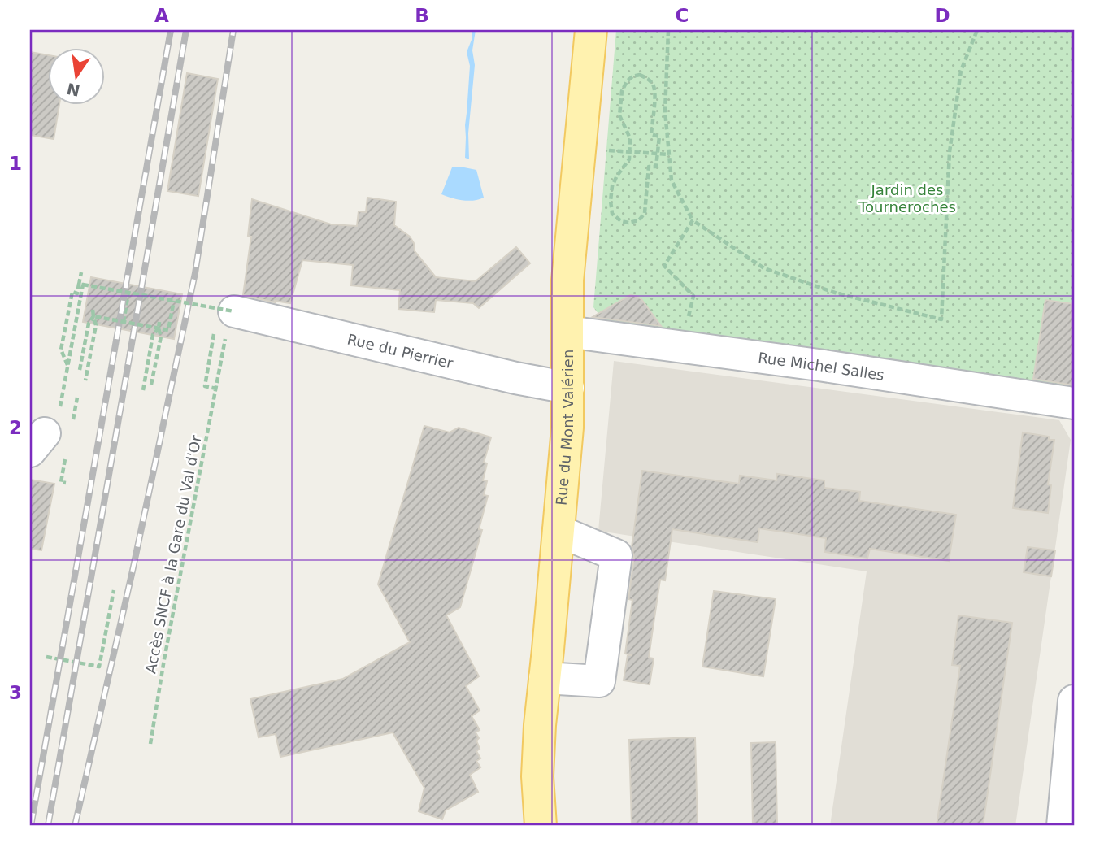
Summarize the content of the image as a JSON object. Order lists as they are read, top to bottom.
{
  "streets": {
    "main road": ["Rue du Mont Valérien"],
    "street": ["Rue du Pierrier", "Rue Michel Salles"],
    "path": ["Accès SNCF à la Gare du Val d'Or"]
  },
  "crossings": [
    ["Rue du Pierrier", "Rue du Mont Valérien"],
    ["Rue du Pierrier", "Accès SNCF à la Gare du Val d'Or"],
    ["Rue Michel Salles", "Rue du Mont Valérien"]
  ],
  "parks": ["Jardin des Tourneroches"],
  "north": "bottom",
  "grid": {
    "columns": [
      "A",
      "B",
      "C",
      "D"
    ],
    "rows": ["1", "2", "3"]
  }
}
